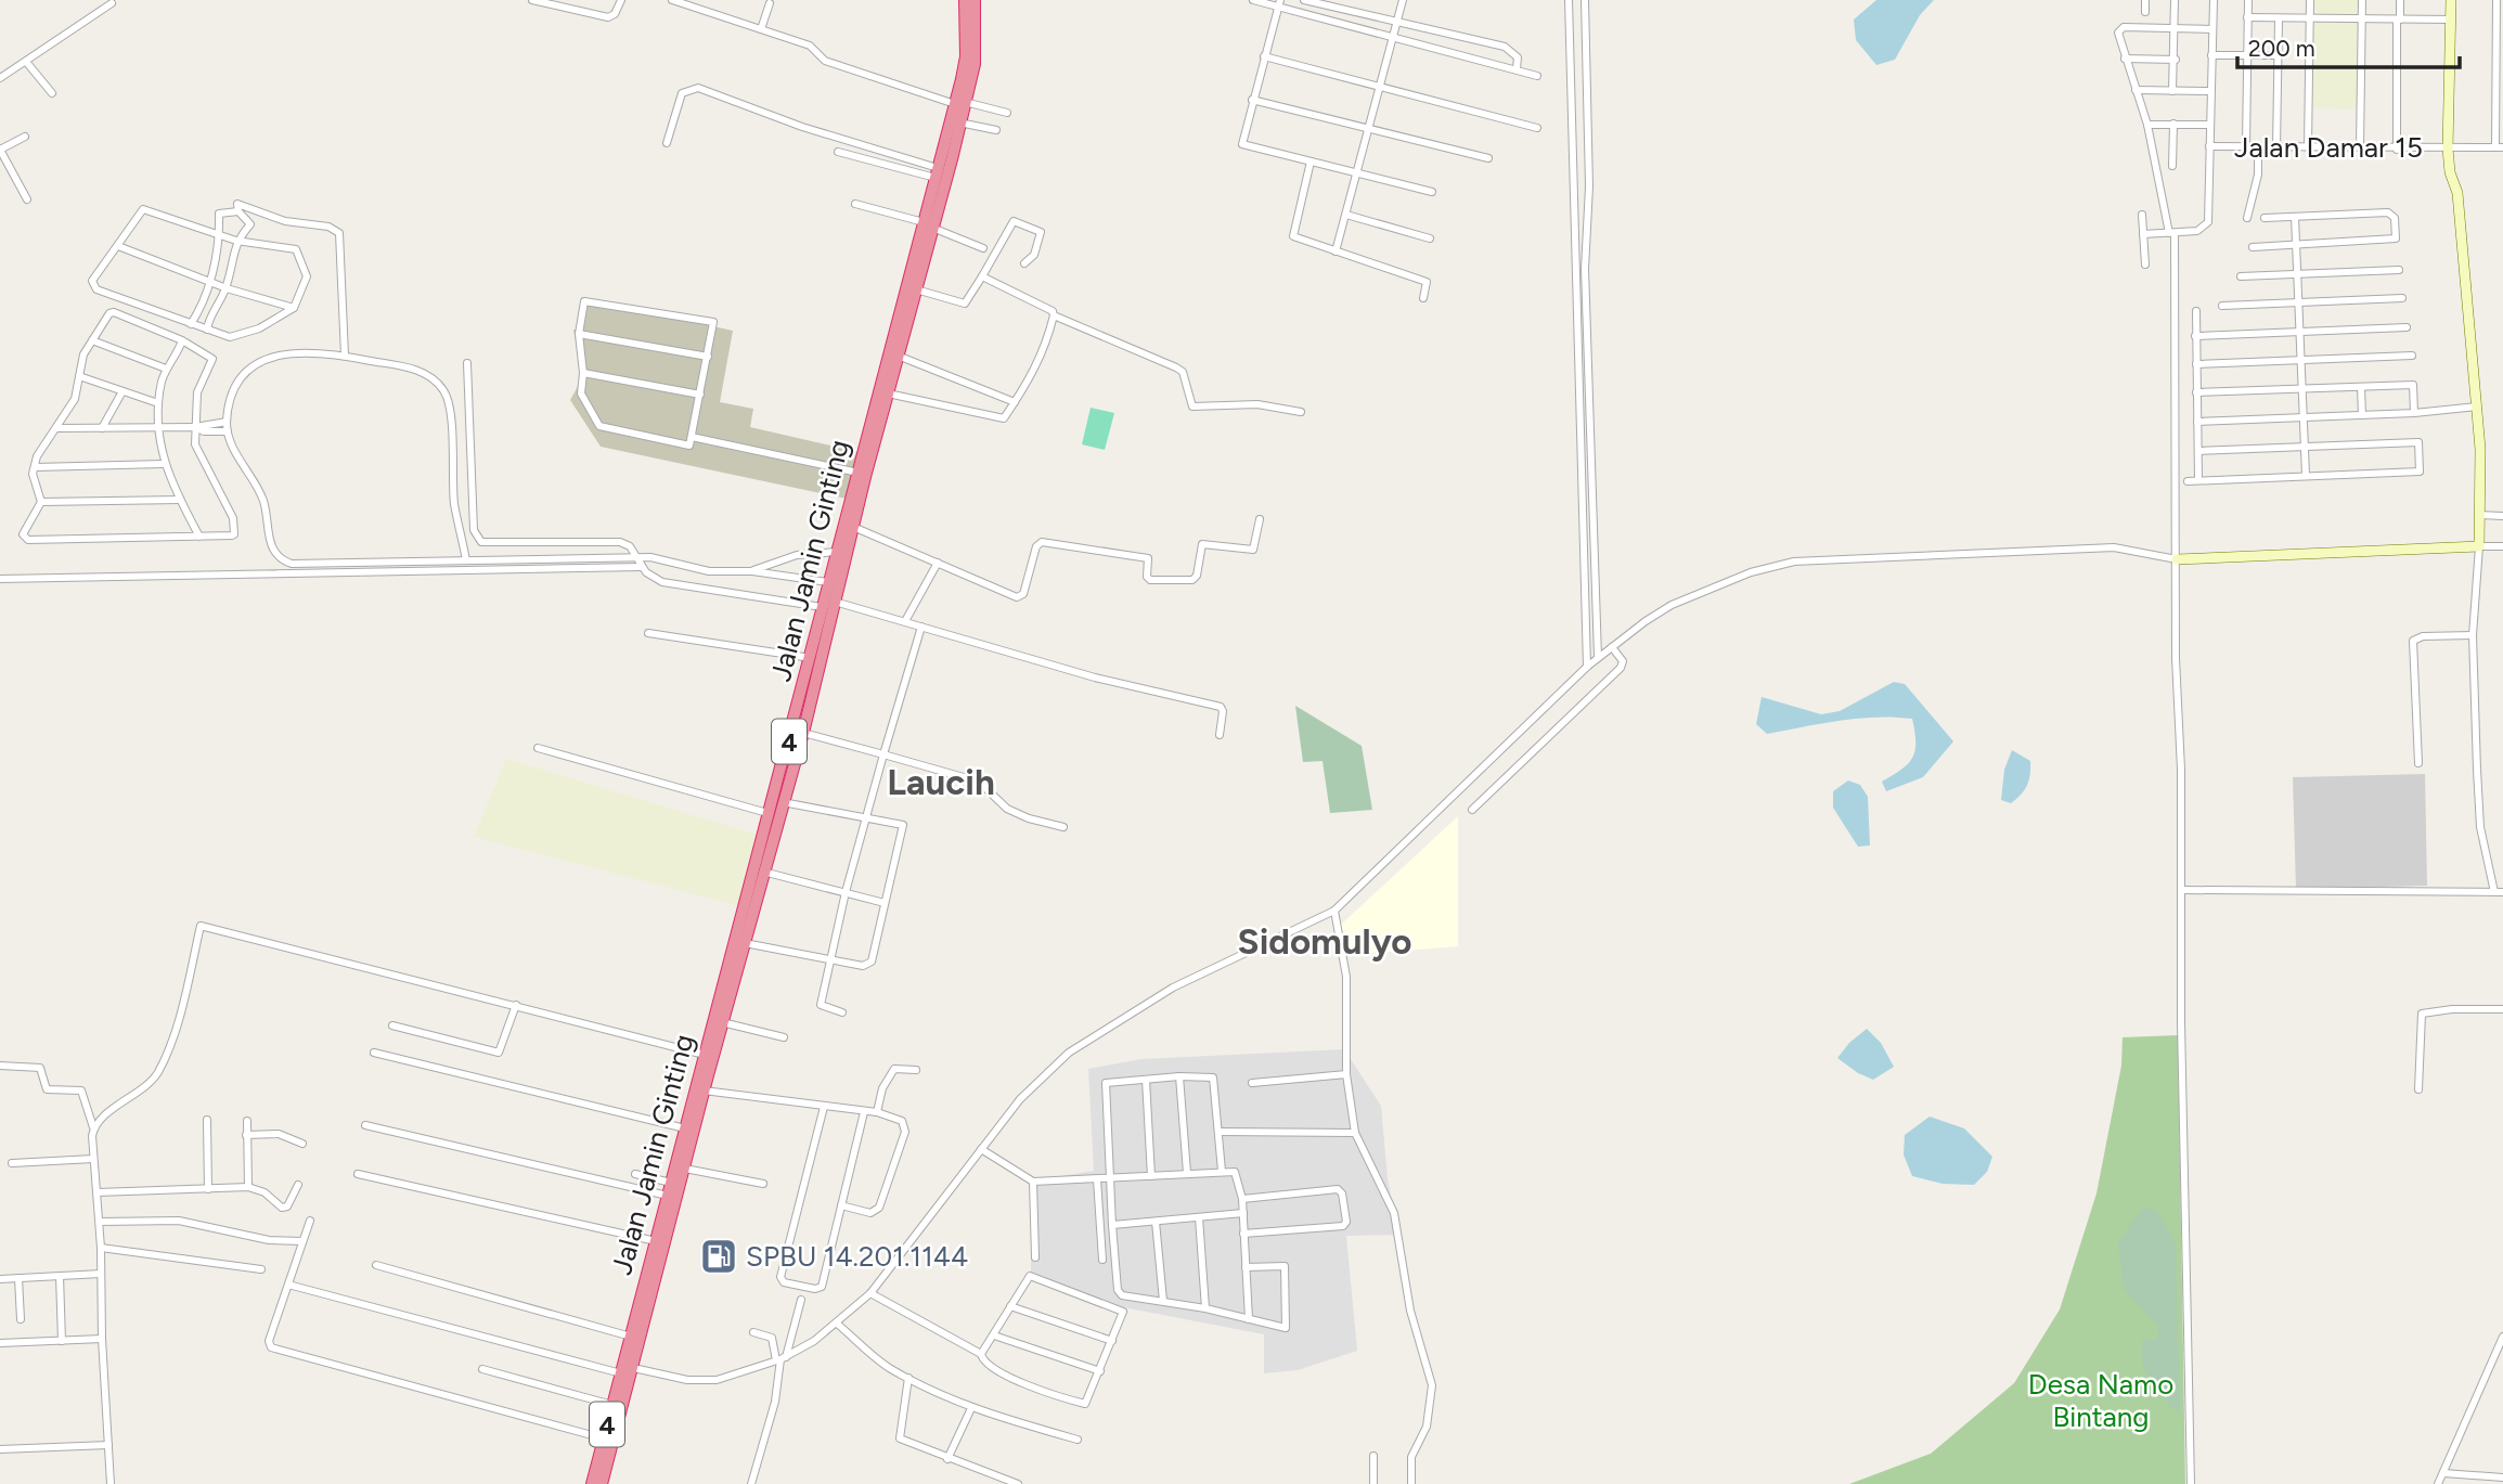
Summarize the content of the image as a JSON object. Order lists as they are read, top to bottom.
{
  "streets": {
    "highway": ["Jalan Jamin Ginting", "4"],
    "street": ["Jalan Damar 15"]
  },
  "districts": ["Laucih", "Sidomulyo"],
  "parks": ["Desa Namo Bintang"],
  "places": {
    "fuel station": ["SPBU 14.201.1144"]
  },
  "scale_bar": "200 m"
}
